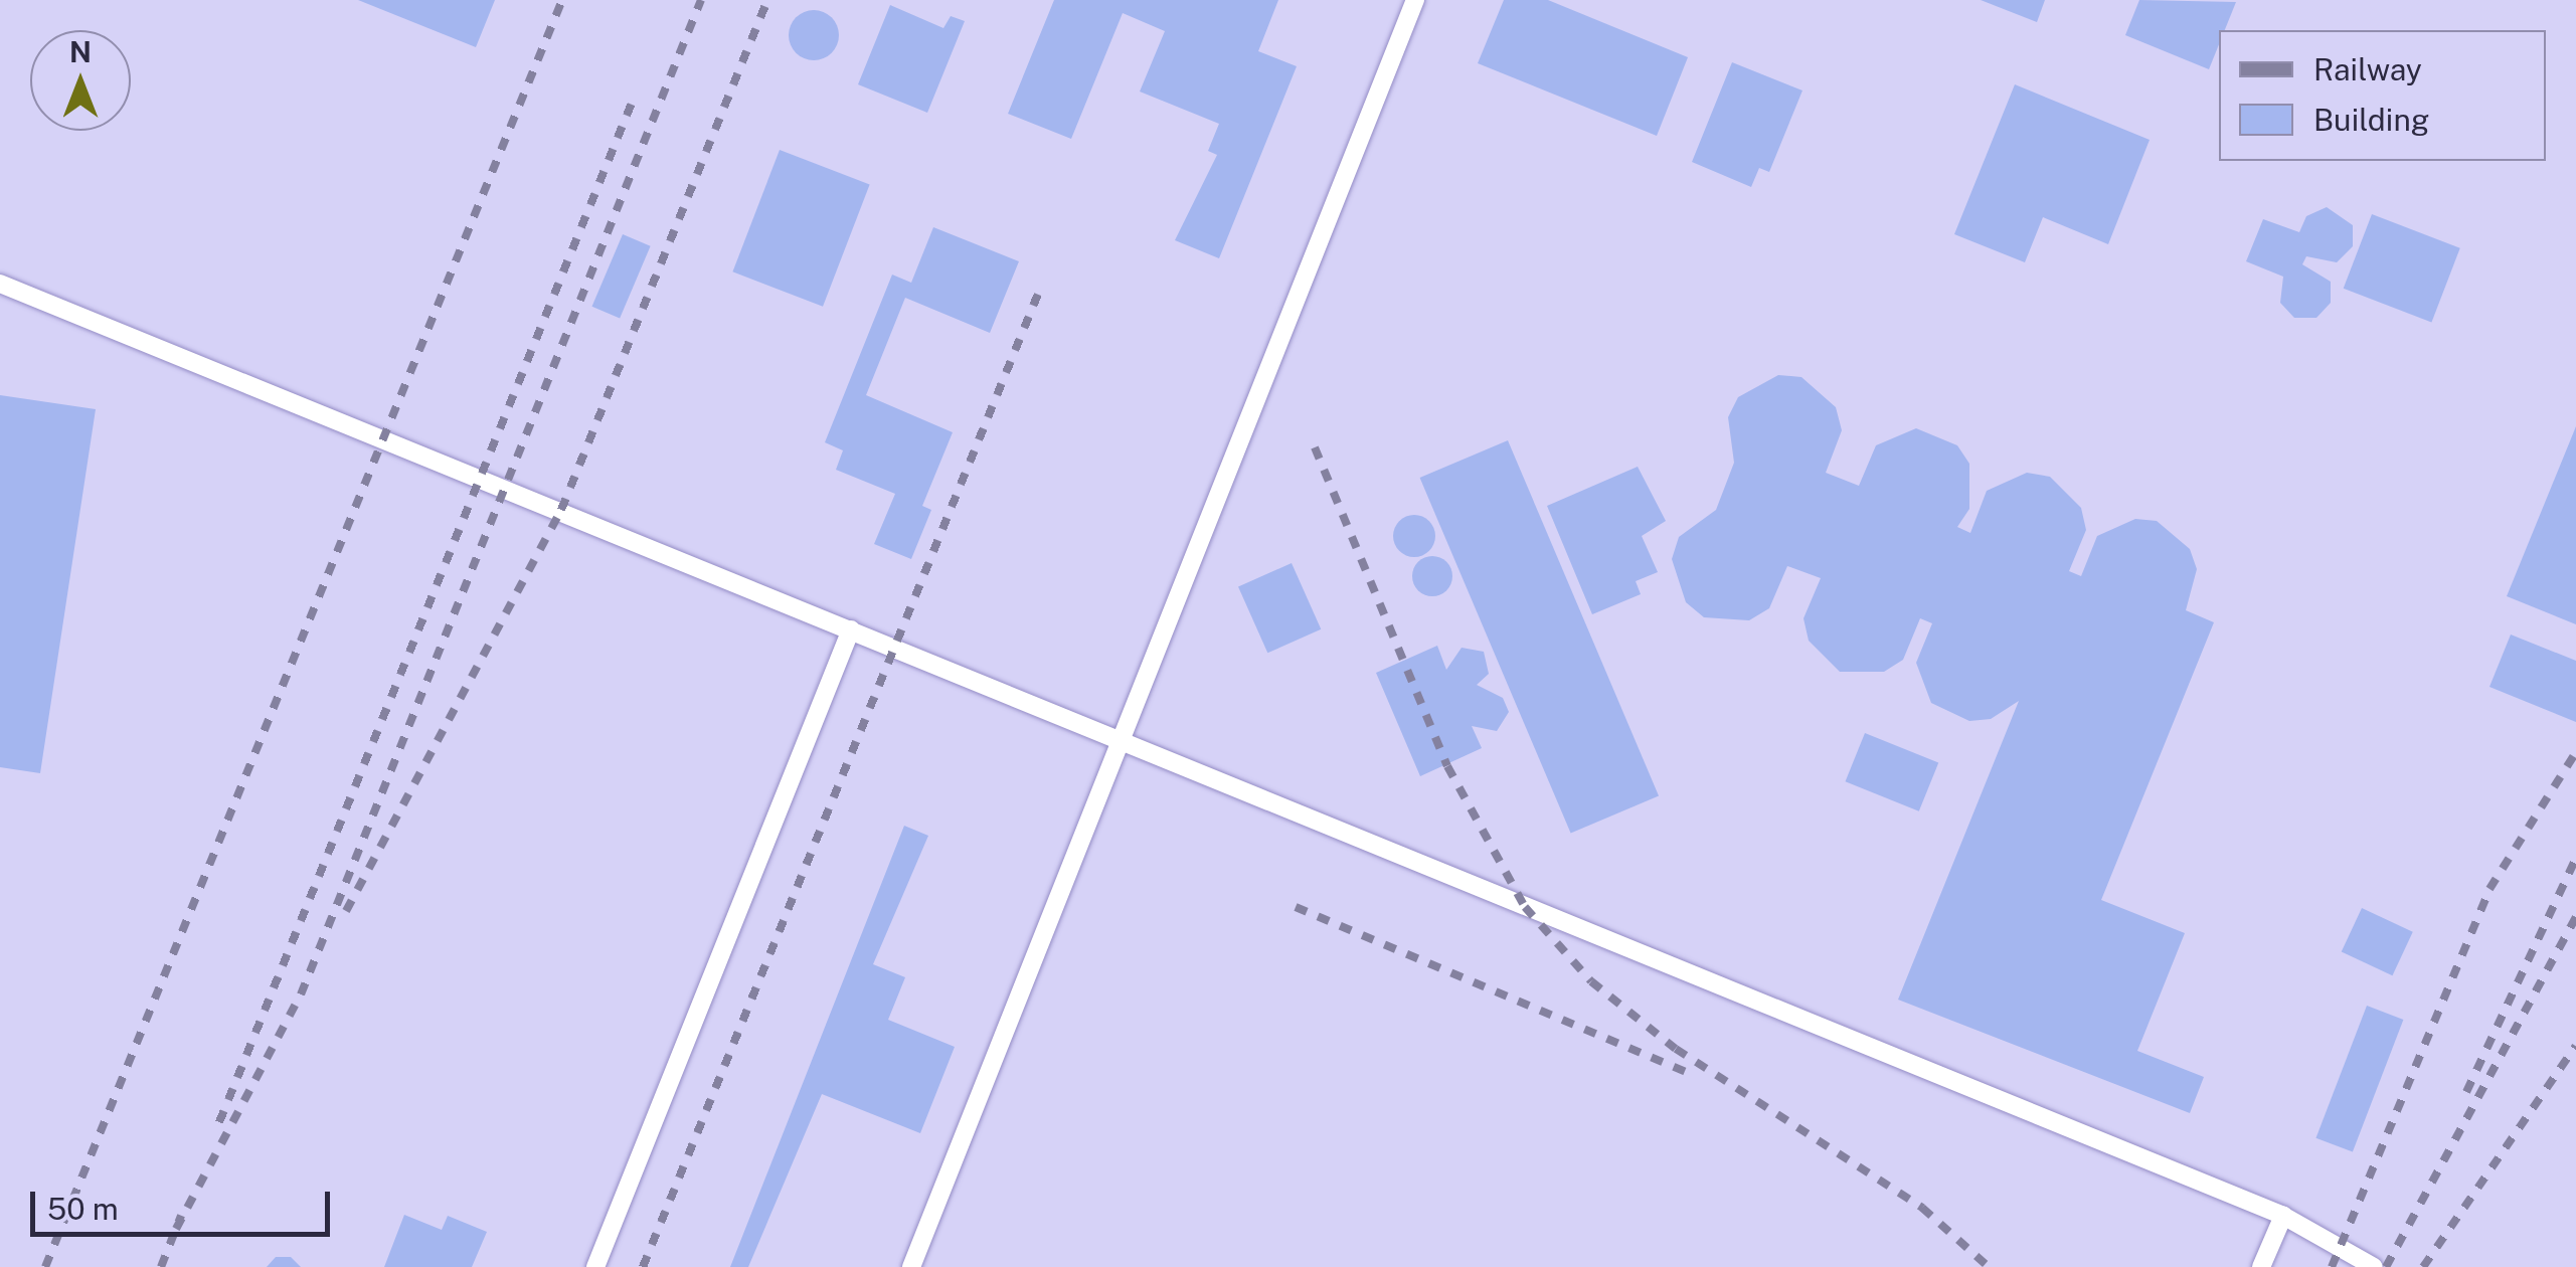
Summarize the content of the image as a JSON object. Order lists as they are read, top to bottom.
{
  "legend": ["Railway", "Building"],
  "scale_bar": "50 m",
  "north": "top"
}
